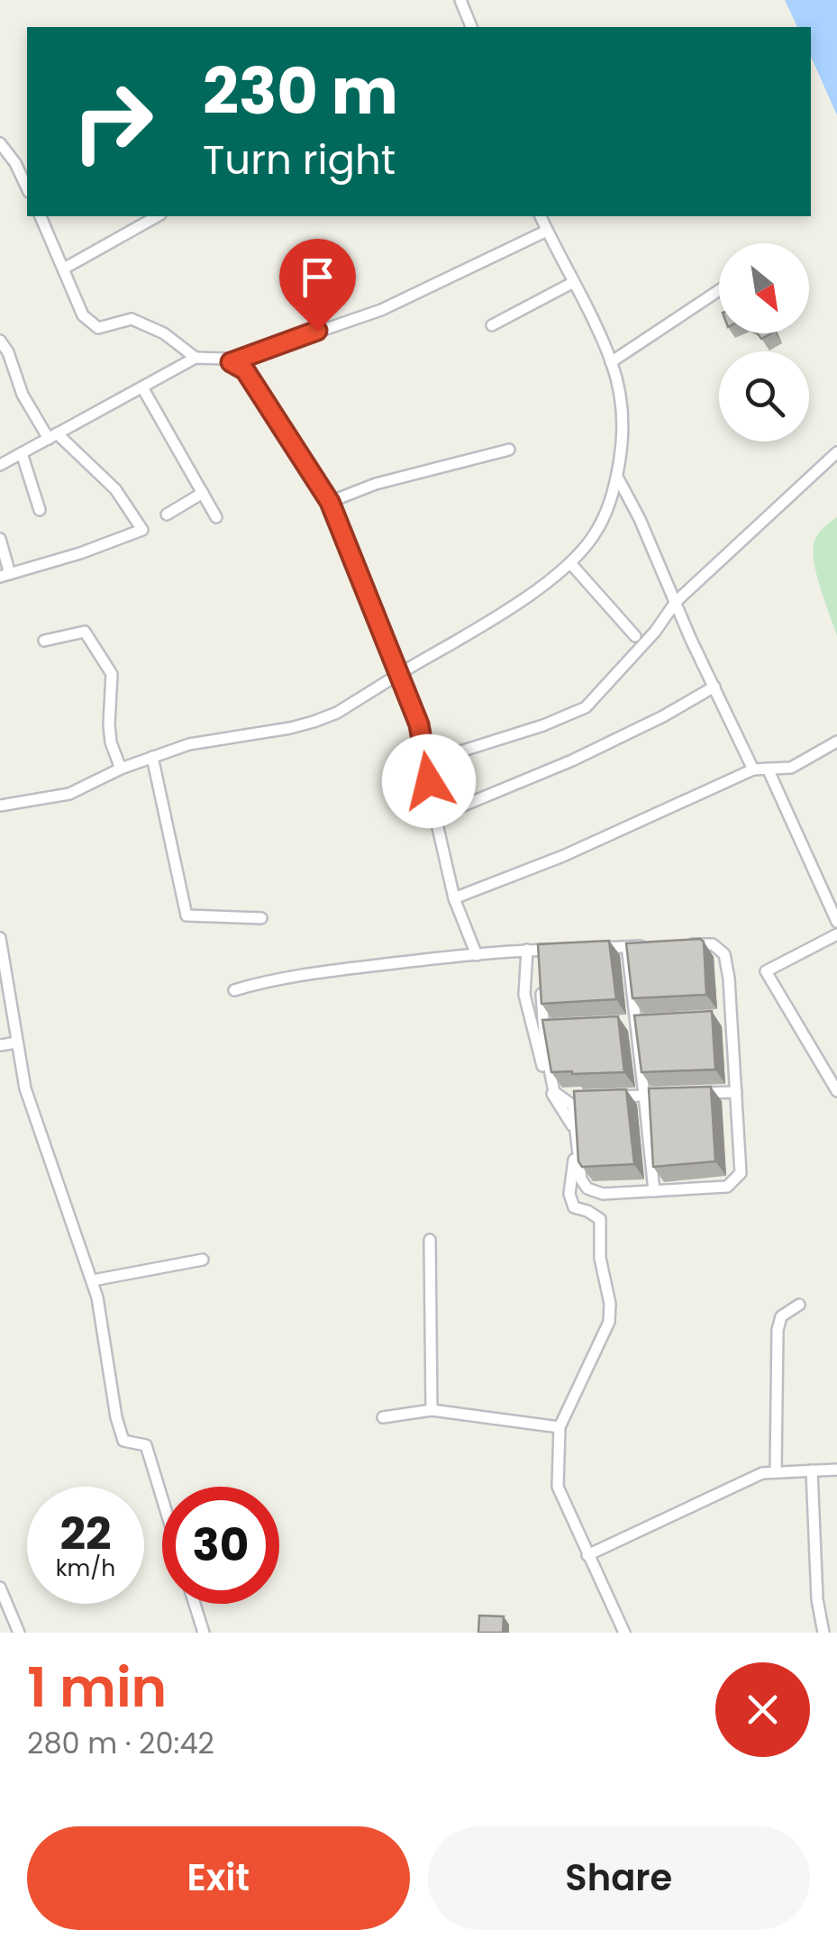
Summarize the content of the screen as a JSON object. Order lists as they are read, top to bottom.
{
  "north": "bottom right",
  "page": {
    "turn": ["230 m", "Turn right"],
    "speed": "22 km/h",
    "limit": "30",
    "heading": ["1 min", "280 m · 20:42"],
    "buttons": ["Exit", "Share"]
  }
}
